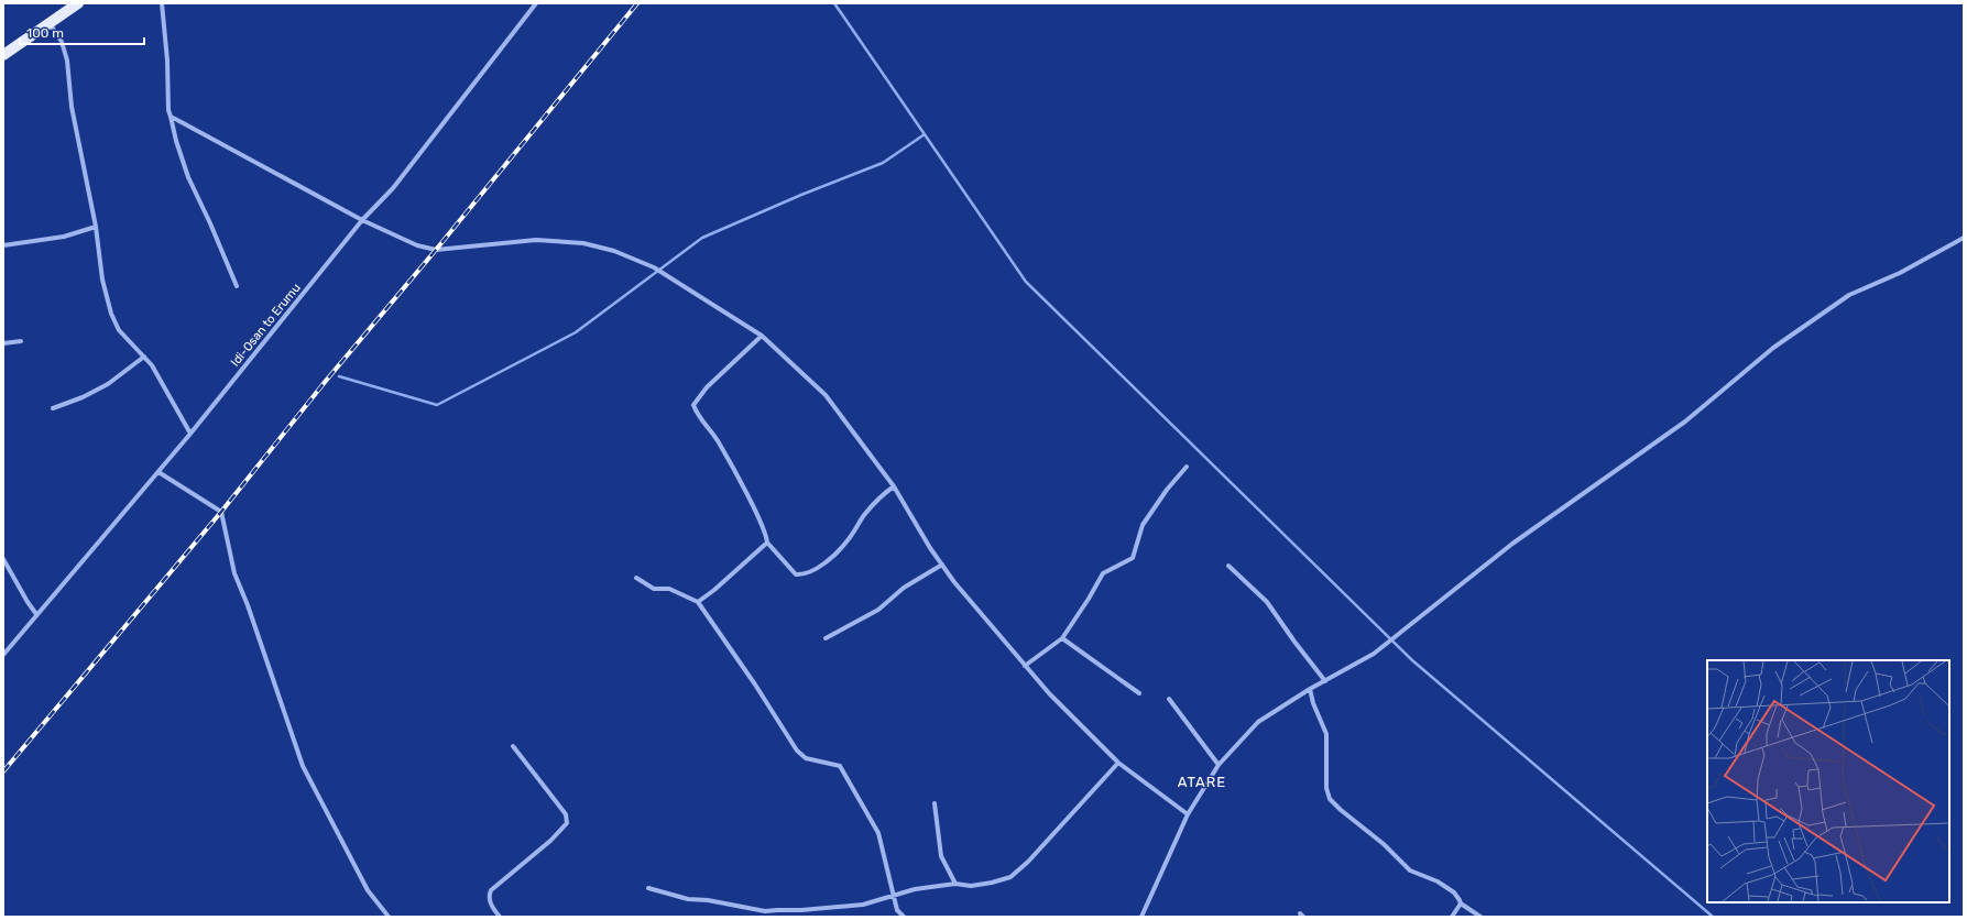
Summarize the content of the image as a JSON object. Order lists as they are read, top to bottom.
{
  "streets": {
    "street": ["Idi-Osan to Erumu"]
  },
  "districts": ["ATARE"],
  "scale_bar": "100 m"
}
